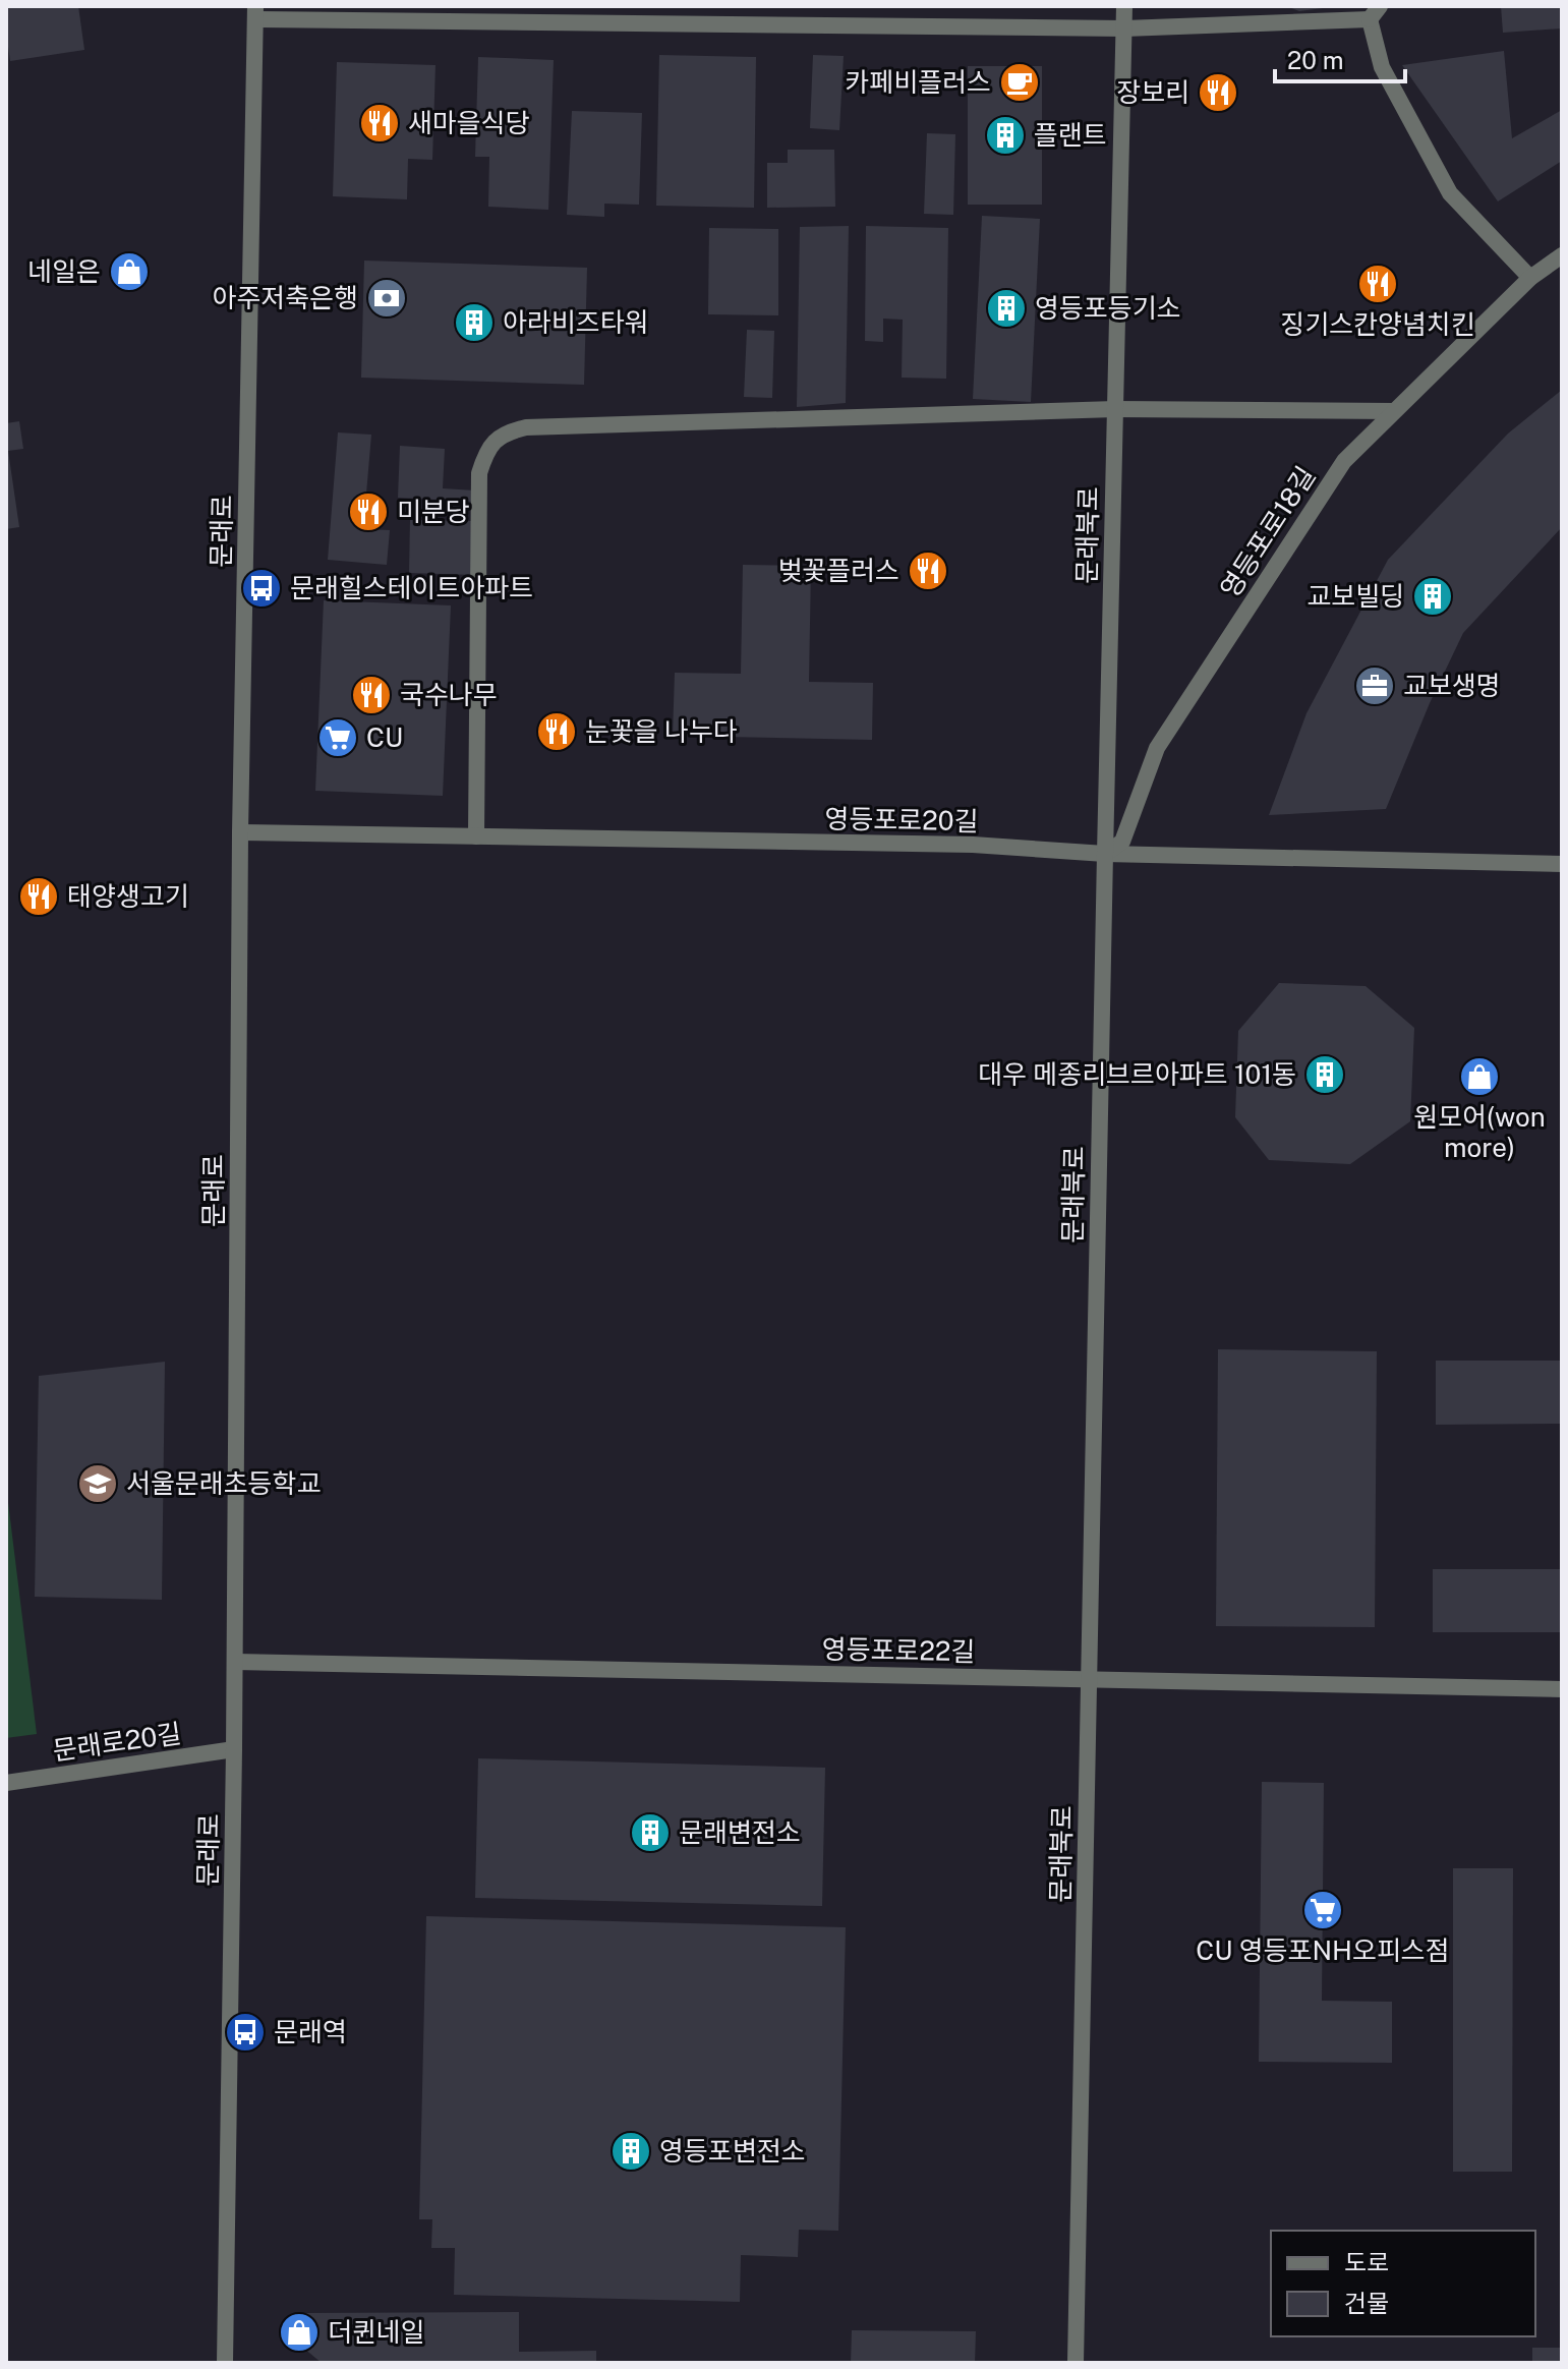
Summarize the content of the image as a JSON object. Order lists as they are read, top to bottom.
{
  "streets": {
    "street": [
      "문래로",
      "영등포로18길",
      "문래북로",
      "영등포로20길",
      "영등포로22길",
      "문래로20길"
    ]
  },
  "crossings": [
    ["문래로", "문래북로"],
    ["문래로", "영등포로20길"],
    ["문래로", "영등포로22길"],
    ["문래로", "문래로20길"],
    ["영등포로18길", "문래북로"],
    ["영등포로18길", "영등포로20길"],
    ["문래북로", "영등포로20길"],
    ["문래북로", "영등포로22길"]
  ],
  "places": {
    "cafe": ["카페비플러스"],
    "restaurant": [
      "장보리",
      "새마을식당",
      "징기스칸양념치킨",
      "미분당",
      "벚꽃플러스",
      "국수나무",
      "눈꽃을 나누다",
      "태양생고기"
    ],
    "building": [
      "플랜트",
      "영등포등기소",
      "아라비즈타워",
      "교보빌딩",
      "대우 메종리브르아파트 101동",
      "문래변전소",
      "영등포변전소"
    ],
    "shop": ["네일은", "원모어(won more)", "더퀸네일"],
    "bank": ["아주저축은행"],
    "bus stop": ["문래힐스테이트아파트", "문래역"],
    "office": ["교보생명"],
    "supermarket": ["CU", "CU 영등포NH오피스점"],
    "school or university": ["서울문래초등학교"]
  },
  "legend": ["도로", "건물"],
  "scale_bar": "20 m"
}
